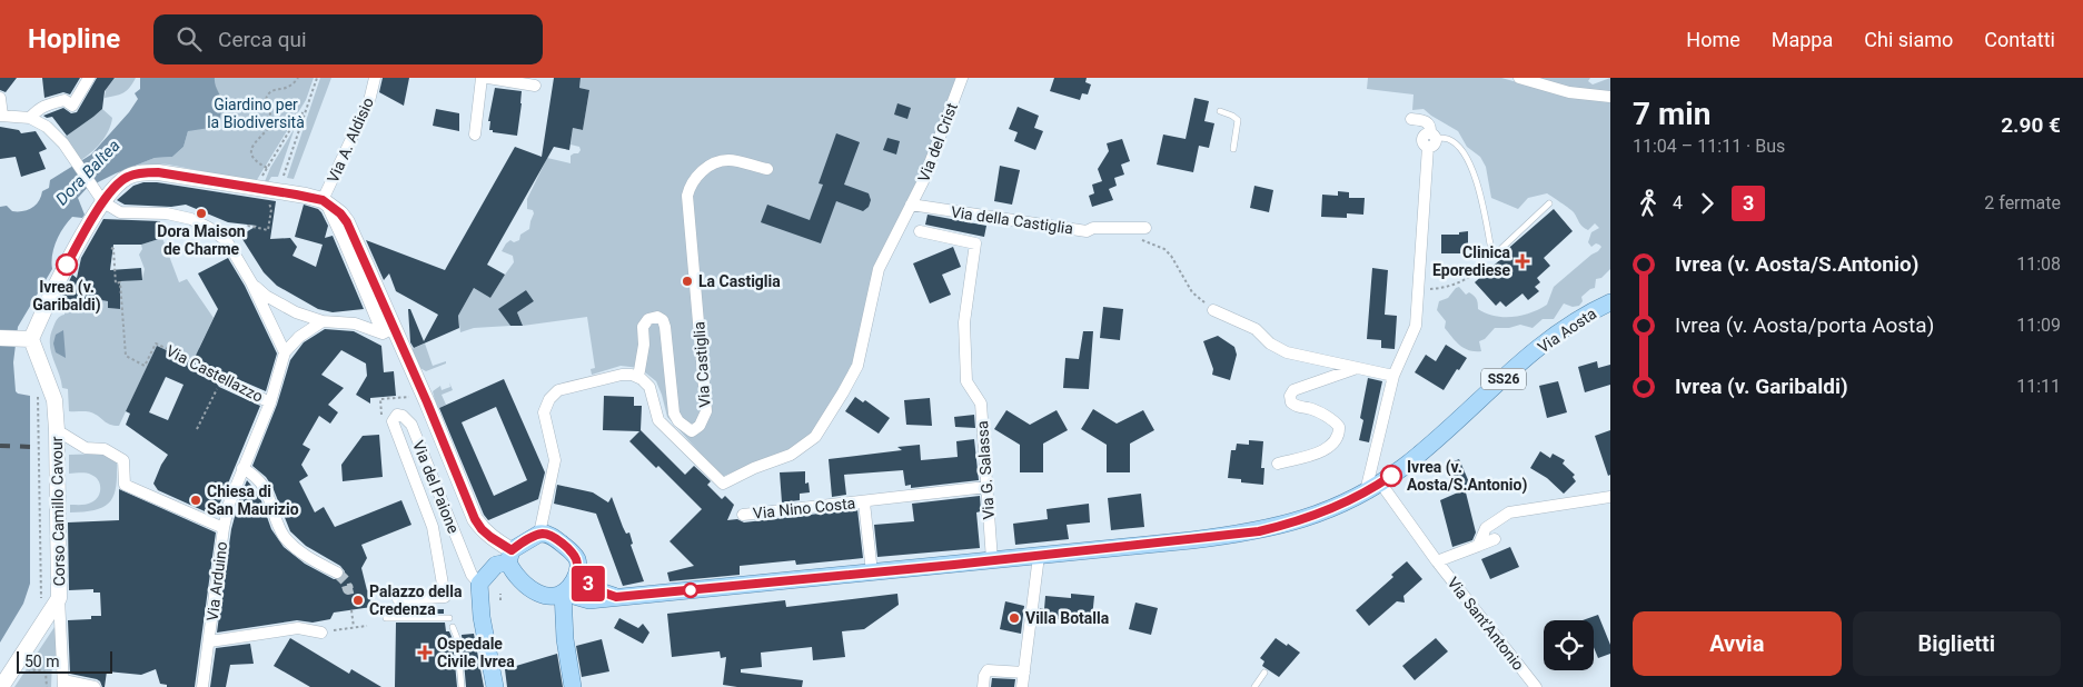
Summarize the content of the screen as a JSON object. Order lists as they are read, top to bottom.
{
  "streets": {
    "main road": ["Via Aosta", "SS26", "Corso Camillo Cavour"],
    "street": [
      "Via A. Aldisio",
      "Via del Crist",
      "Via della Castiglia",
      "Via Castiglia",
      "Via Castellazzo",
      "Via G. Salassa",
      "Via del Paione",
      "Via Nino Costa",
      "Via Arduino",
      "Via Sant'Antonio"
    ]
  },
  "crossings": [
    ["Via del Crist", "Via della Castiglia"],
    ["Via Aosta", "Via G. Salassa"],
    ["Via Aosta", "Via Nino Costa"],
    ["Via Aosta", "Via Sant'Antonio"],
    ["Via Castellazzo", "Via Arduino"],
    ["Via G. Salassa", "Via Nino Costa"]
  ],
  "water": ["Dora Baltea"],
  "parks": ["Giardino per la Biodiversità"],
  "places": {
    "other": [
      "Dora Maison de Charme",
      "Ivrea (v. Garibaldi)",
      "La Castiglia",
      "Ivrea (v. Aosta/S.Antonio)",
      "Chiesa di San Maurizio",
      "Palazzo della Credenza",
      "Villa Botalla"
    ],
    "health": ["Clinica Eporediese", "Ospedale Civile Ivrea"]
  },
  "lines": ["bus line 3"],
  "scale_bar": "50 m",
  "page": {
    "header": "Hopline",
    "search": "Cerca qui",
    "nav": [
      "Home",
      "Mappa",
      "Chi siamo",
      "Contatti"
    ],
    "on_map": "3",
    "heading": ["7 min", "11:04 – 11:11 · Bus", "2.90 €"],
    "legs": ["4", "3", "2 fermate"],
    "list": [
      {
        "name": "Ivrea (v. Aosta/S.Antonio)",
        "value": "11:08"
      },
      {
        "name": "Ivrea (v. Aosta/porta Aosta)",
        "value": "11:09"
      },
      {
        "name": "Ivrea (v. Garibaldi)",
        "value": "11:11"
      }
    ],
    "buttons": ["Avvia", "Biglietti"],
    "scale": "50 m"
  }
}
